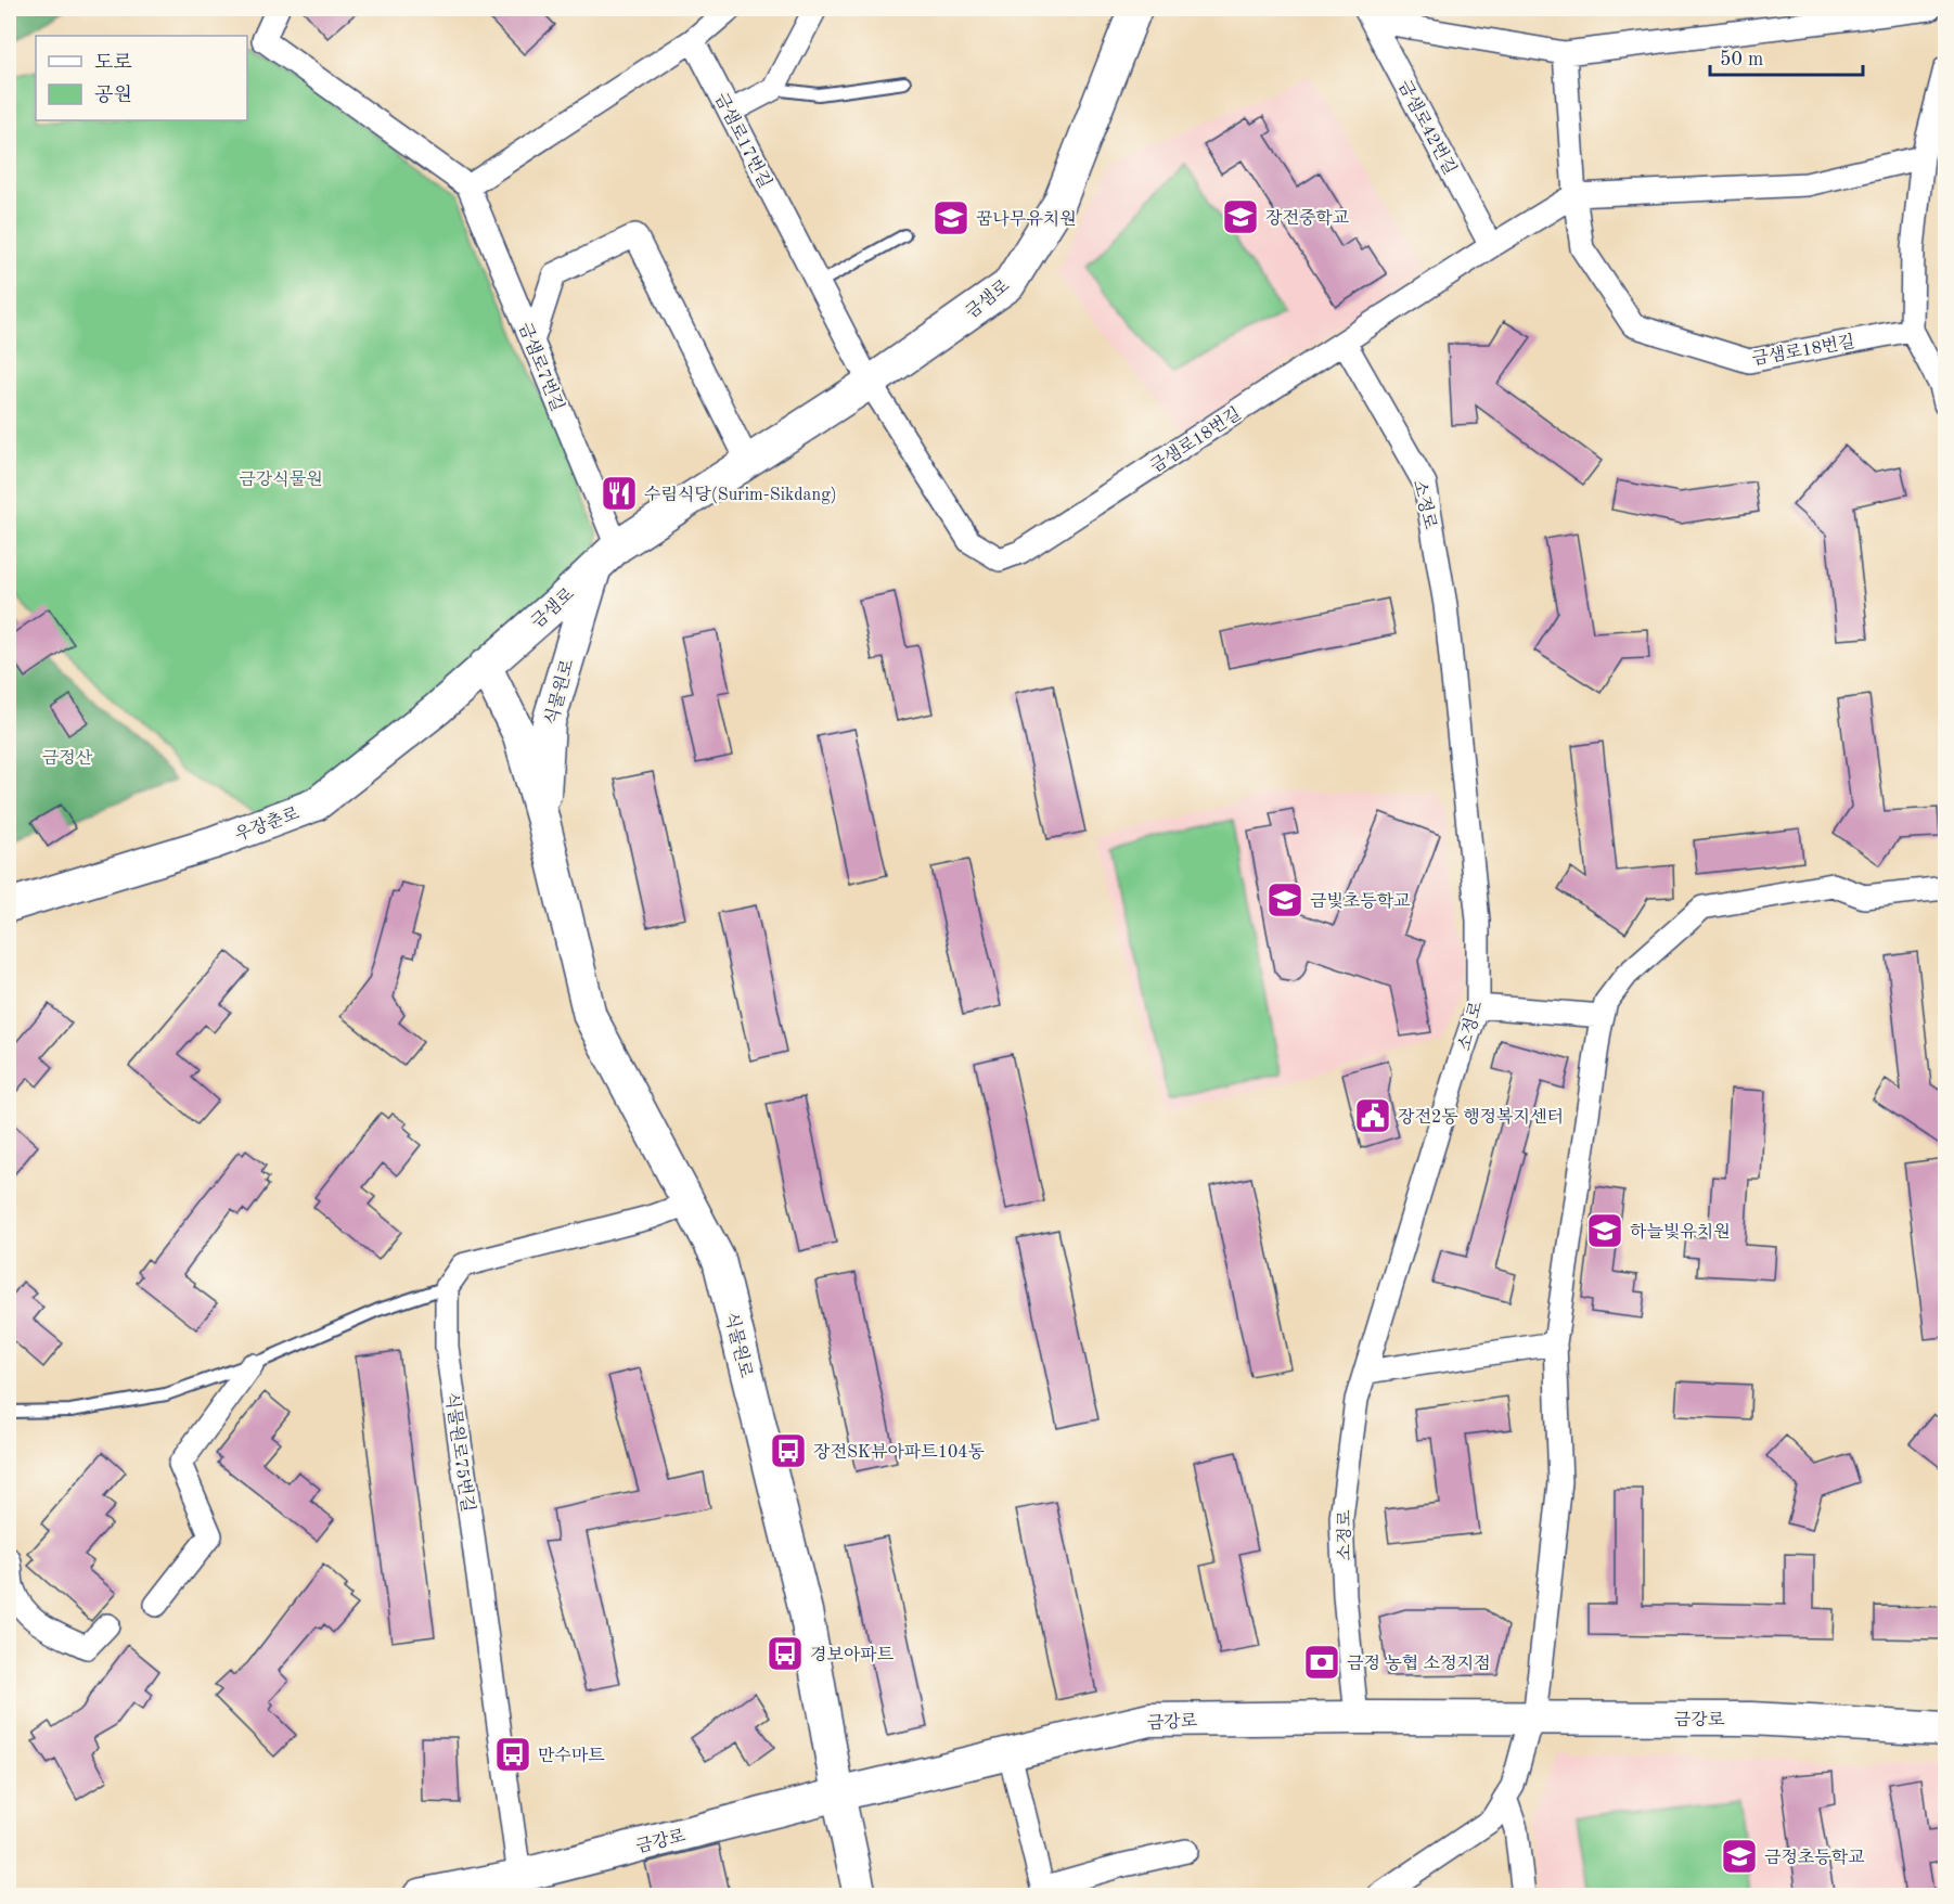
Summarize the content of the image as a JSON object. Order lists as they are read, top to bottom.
{
  "streets": {
    "main road": [
      "금샘로",
      "식물원로",
      "우장춘로",
      "금강로"
    ],
    "street": [
      "금샘로42번길",
      "금샘로17번길",
      "금샘로18번길",
      "금샘로7번길",
      "소정로",
      "식물원로75번길"
    ]
  },
  "crossings": [
    ["금샘로42번길", "금샘로18번길"],
    ["금샘로17번길", "금샘로"],
    ["금샘로17번길", "금샘로18번길"],
    ["금샘로", "금샘로18번길"],
    ["금샘로", "금샘로7번길"],
    ["금샘로", "식물원로"],
    ["금샘로", "우장춘로"],
    ["금샘로18번길", "소정로"],
    ["금샘로7번길", "식물원로"],
    ["소정로", "금강로"],
    ["식물원로", "우장춘로"],
    ["식물원로", "금강로"],
    ["식물원로75번길", "금강로"]
  ],
  "parks": ["금강식물원", "금정산"],
  "places": {
    "school or university": [
      "장전중학교",
      "꿈나무유치원",
      "금빛초등학교",
      "하늘빛유치원",
      "금정초등학교"
    ],
    "restaurant": ["수림식당(Surim-Sikdang)"],
    "public building": ["장전2동 행정복지센터"],
    "bus stop": ["장전SK뷰아파트104동", "경보아파트", "만수마트"],
    "bank": ["금정 농협 소정지점"]
  },
  "legend": ["도로", "공원"],
  "scale_bar": "50 m"
}
